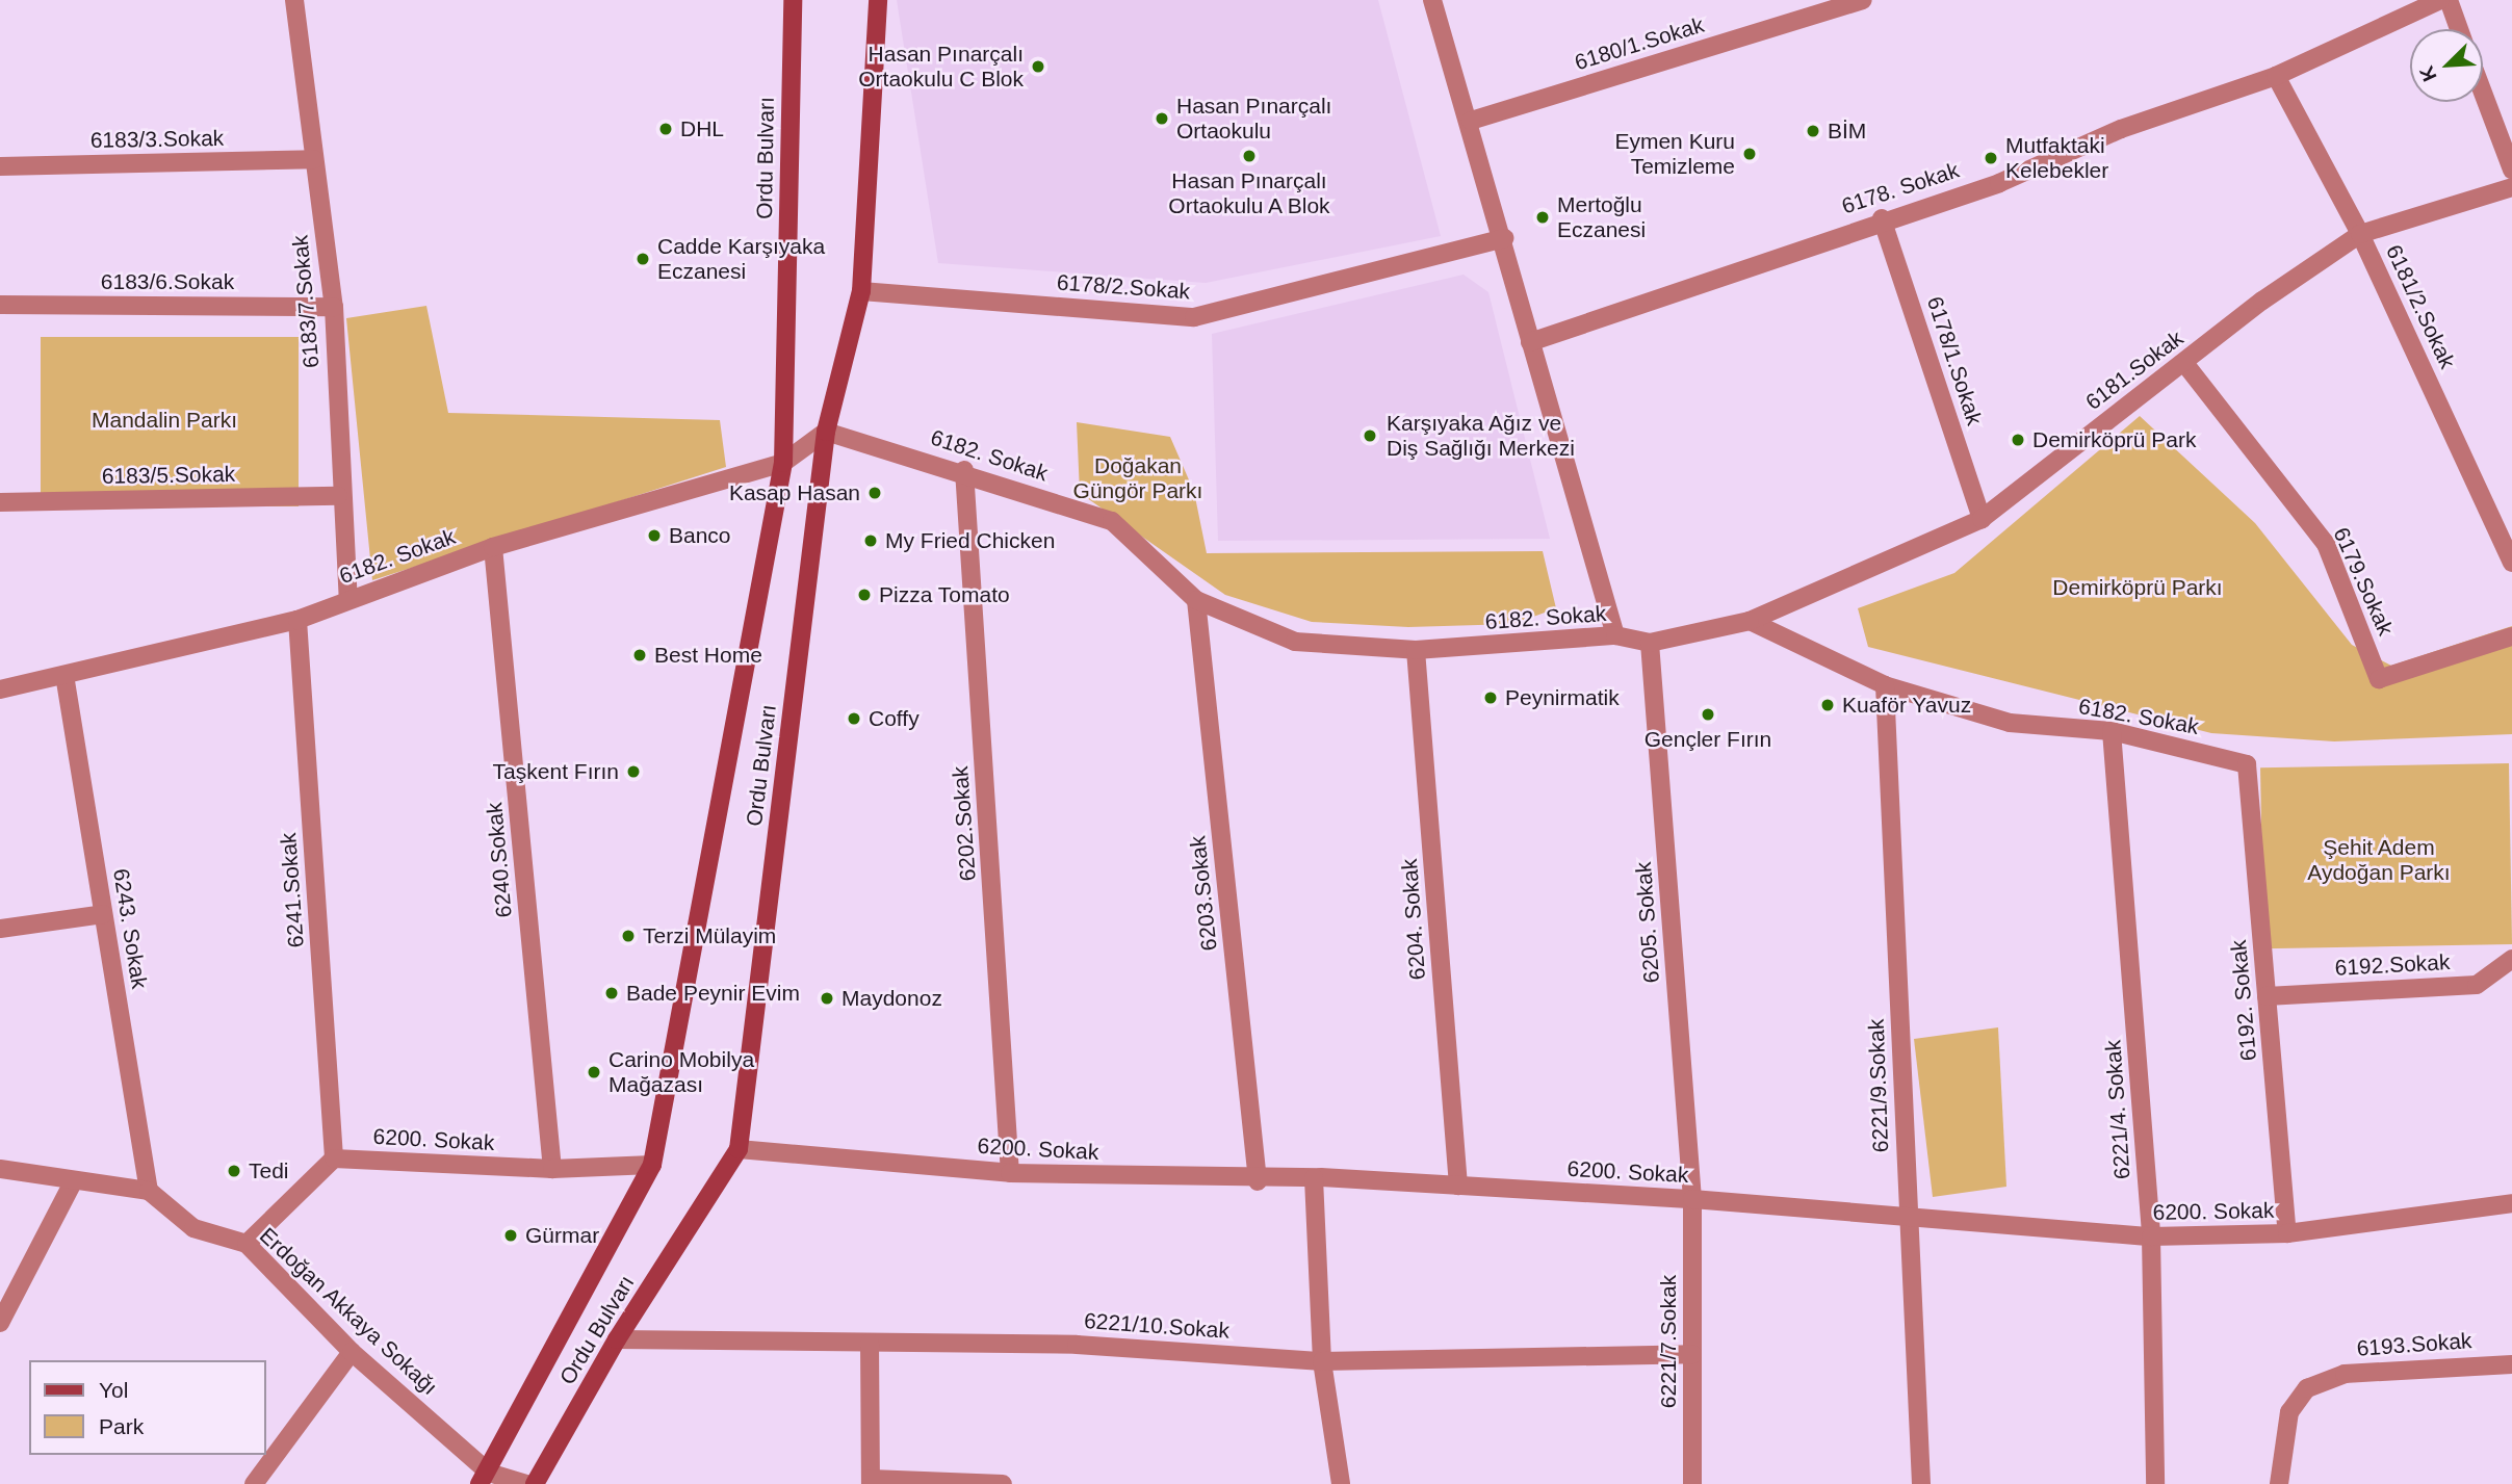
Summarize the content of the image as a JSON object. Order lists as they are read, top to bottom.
{
  "streets": {
    "main road": ["Ordu Bulvarı"],
    "street": [
      "6180/1.Sokak",
      "6183/3.Sokak",
      "6178. Sokak",
      "6183/6.Sokak",
      "6178/2.Sokak",
      "6183/7.Sokak",
      "6181/2.Sokak",
      "6178/1.Sokak",
      "6181.Sokak",
      "6182. Sokak",
      "6183/5.Sokak",
      "6179.Sokak",
      "6202.Sokak",
      "6240.Sokak",
      "6241.Sokak",
      "6203.Sokak",
      "6204. Sokak",
      "6205. Sokak",
      "6243. Sokak",
      "6192.Sokak",
      "6192. Sokak",
      "6221/9.Sokak",
      "6221/4. Sokak",
      "6200. Sokak",
      "Erdoğan Akkaya Sokağı",
      "6221/10.Sokak",
      "6221/7.Sokak",
      "6193.Sokak"
    ]
  },
  "crossings": [
    ["6183/3.Sokak", "6183/7.Sokak"],
    ["Ordu Bulvarı", "6178/2.Sokak"],
    ["Ordu Bulvarı", "6182. Sokak"],
    ["Ordu Bulvarı", "6200. Sokak"],
    ["Ordu Bulvarı", "Erdoğan Akkaya Sokağı"],
    ["Ordu Bulvarı", "6221/10.Sokak"],
    ["6178. Sokak", "6181/2.Sokak"],
    ["6178. Sokak", "6178/1.Sokak"],
    ["6183/6.Sokak", "6183/7.Sokak"],
    ["6183/7.Sokak", "6182. Sokak"],
    ["6183/7.Sokak", "6183/5.Sokak"],
    ["6181/2.Sokak", "6181.Sokak"],
    ["6178/1.Sokak", "6181.Sokak"],
    ["6181.Sokak", "6182. Sokak"],
    ["6181.Sokak", "6179.Sokak"],
    ["6182. Sokak", "6202.Sokak"],
    ["6182. Sokak", "6240.Sokak"],
    ["6182. Sokak", "6241.Sokak"],
    ["6182. Sokak", "6203.Sokak"],
    ["6182. Sokak", "6204. Sokak"],
    ["6182. Sokak", "6205. Sokak"],
    ["6182. Sokak", "6243. Sokak"],
    ["6182. Sokak", "6192. Sokak"],
    ["6182. Sokak", "6221/9.Sokak"],
    ["6182. Sokak", "6221/4. Sokak"],
    ["6202.Sokak", "6200. Sokak"],
    ["6240.Sokak", "6200. Sokak"],
    ["6241.Sokak", "6200. Sokak"],
    ["6203.Sokak", "6200. Sokak"],
    ["6204. Sokak", "6200. Sokak"],
    ["6205. Sokak", "6200. Sokak"],
    ["6205. Sokak", "6221/7.Sokak"],
    ["6243. Sokak", "Erdoğan Akkaya Sokağı"],
    ["6192.Sokak", "6192. Sokak"],
    ["6192. Sokak", "6200. Sokak"],
    ["6221/9.Sokak", "6200. Sokak"],
    ["6221/4. Sokak", "6200. Sokak"],
    ["6200. Sokak", "6221/7.Sokak"],
    ["6221/10.Sokak", "6221/7.Sokak"]
  ],
  "parks": [
    "Mandalin Parkı",
    "Doğakan Güngör Parkı",
    "Demirköprü Parkı",
    "Şehit Adem Aydoğan Parkı"
  ],
  "places": [
    "Hasan Pınarçalı Ortaokulu C Blok",
    "Hasan Pınarçalı Ortaokulu",
    "DHL",
    "BİM",
    "Eymen Kuru Temizleme",
    "Hasan Pınarçalı Ortaokulu A Blok",
    "Mutfaktaki Kelebekler",
    "Mertoğlu Eczanesi",
    "Cadde Karşıyaka Eczanesi",
    "Karşıyaka Ağız ve Diş Sağlığı Merkezi",
    "Demirköprü Park",
    "Kasap Hasan",
    "Banco",
    "My Fried Chicken",
    "Pizza Tomato",
    "Best Home",
    "Peynirmatik",
    "Kuaför Yavuz",
    "Gençler Fırın",
    "Coffy",
    "Taşkent Fırın",
    "Terzi Mülayim",
    "Bade Peynir Evim",
    "Maydonoz",
    "Carino Mobilya Mağazası",
    "Tedi",
    "Gürmar"
  ],
  "legend": ["Yol", "Park"],
  "north": "bottom left"
}
